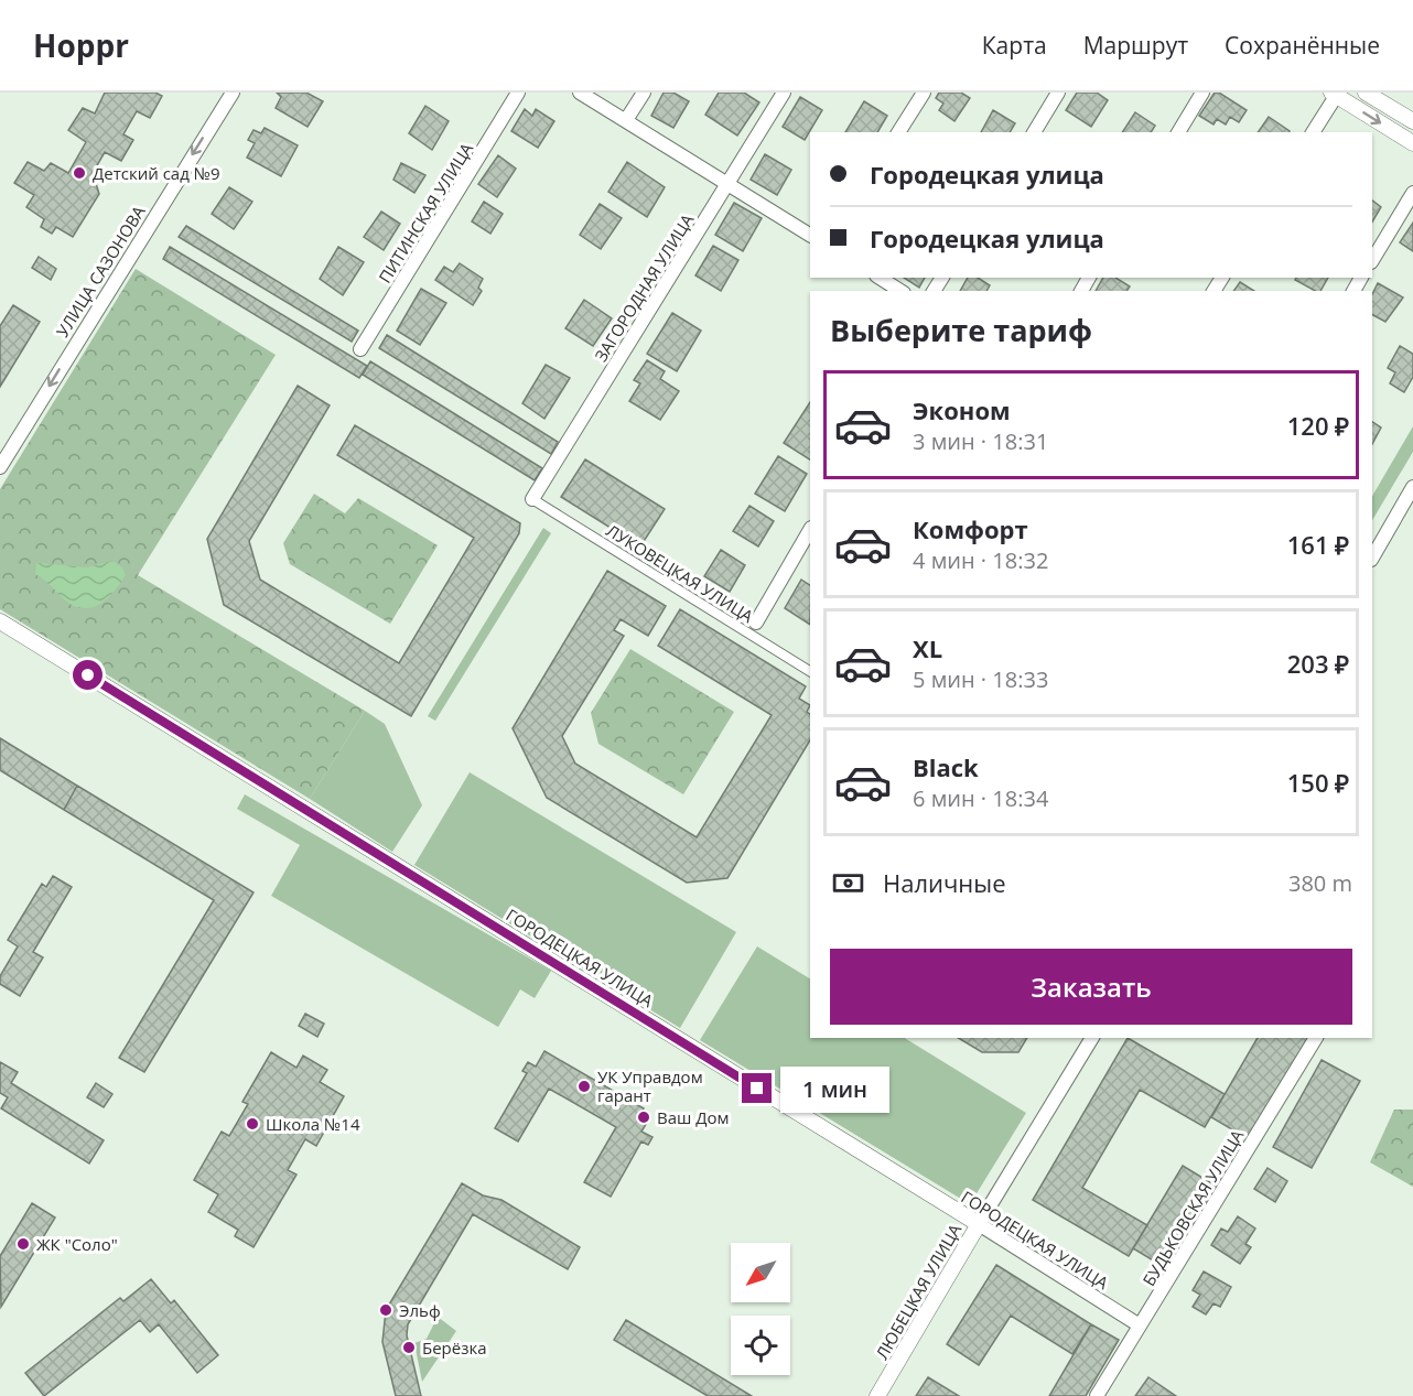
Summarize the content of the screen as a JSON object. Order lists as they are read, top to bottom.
{
  "streets": {
    "street": [
      "ПИТИНСКАЯ УЛИЦА",
      "УЛИЦА САЗОНОВА",
      "ЗАГОРОДНАЯ УЛИЦА",
      "ЛУКОВЕЦКАЯ УЛИЦА",
      "ГОРОДЕЦКАЯ УЛИЦА",
      "БУДЬКОВСКАЯ УЛИЦА",
      "ЛЮБЕЦКАЯ УЛИЦА"
    ]
  },
  "crossings": [
    ["ЗАГОРОДНАЯ УЛИЦА", "ЛУКОВЕЦКАЯ УЛИЦА"],
    ["ГОРОДЕЦКАЯ УЛИЦА", "БУДЬКОВСКАЯ УЛИЦА"],
    ["ГОРОДЕЦКАЯ УЛИЦА", "ЛЮБЕЦКАЯ УЛИЦА"]
  ],
  "one_way": ["УЛИЦА САЗОНОВА"],
  "places": [
    "Детский сад №9",
    "УК Управдом гарант",
    "Ваш Дом",
    "Школа №14",
    "ЖК \"Соло\"",
    "Эльф",
    "Берёзка"
  ],
  "north": "bottom left",
  "page": {
    "header": "Hoppr",
    "nav": ["Карта", "Маршрут", "Сохранённые"],
    "banner": ["Городецкая улица", "Городецкая улица"],
    "heading": "Выберите тариф",
    "list": [
      {
        "name": "Эконом",
        "note": "3 мин · 18:31",
        "value": "120 ₽"
      },
      {
        "name": "Комфорт",
        "note": "4 мин · 18:32",
        "value": "161 ₽"
      },
      {
        "name": "XL",
        "note": "5 мин · 18:33",
        "value": "203 ₽"
      },
      {
        "name": "Black",
        "note": "6 мин · 18:34",
        "value": "150 ₽"
      }
    ],
    "pay": ["Наличные", "380 m"],
    "buttons": "Заказать",
    "bubble": "1 мин"
  }
}
